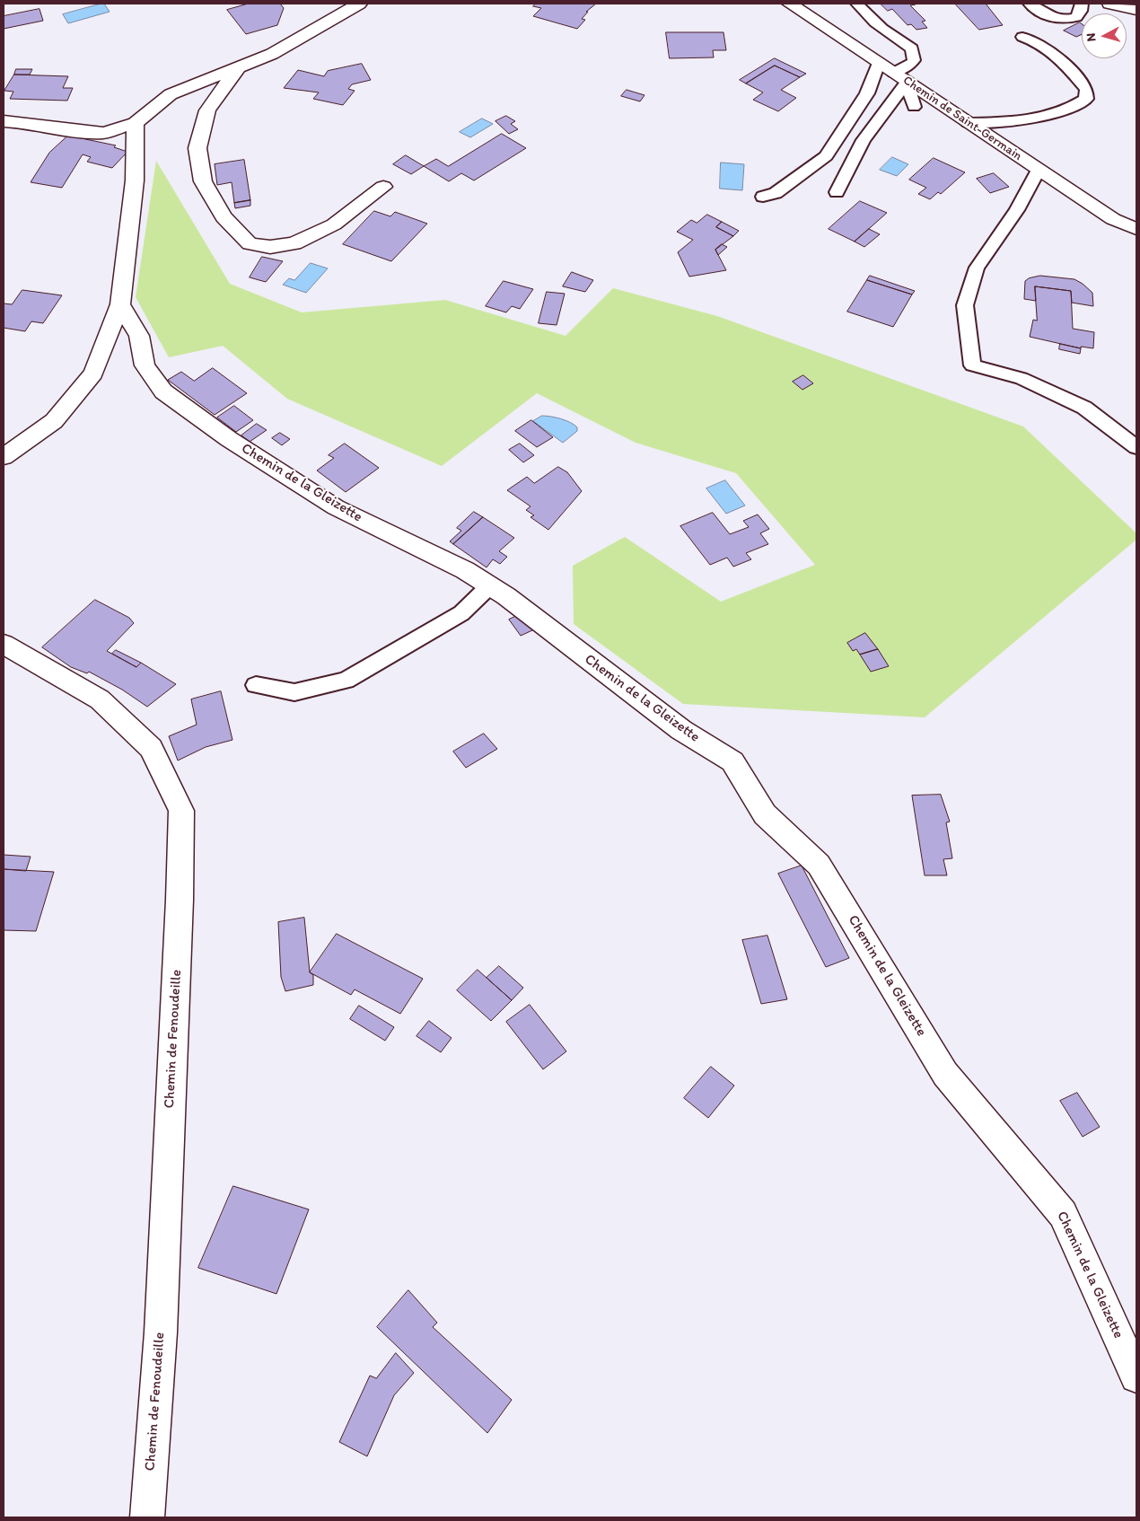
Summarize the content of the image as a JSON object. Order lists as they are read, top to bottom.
{
  "streets": {
    "street": ["Chemin de Saint-Germain", "Chemin de la Gleizette", "Chemin de Fenoudeille"]
  },
  "north": "left"
}
